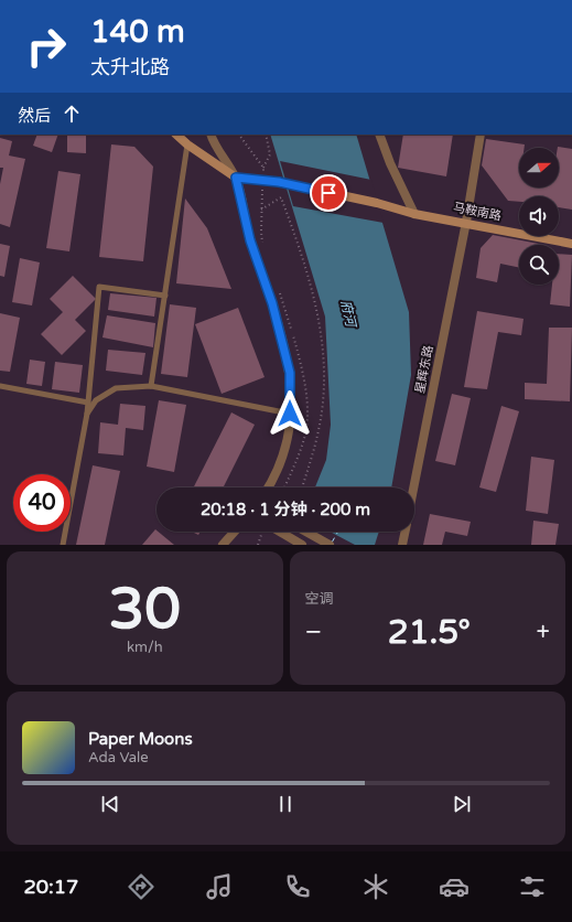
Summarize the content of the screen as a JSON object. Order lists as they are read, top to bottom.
{
  "streets": {
    "main road": ["马鞍南路"],
    "street": ["星辉东路"]
  },
  "crossings": [
    ["马鞍南路", "星辉东路"]
  ],
  "water": ["府河"],
  "north": "right",
  "page": {
    "turn": ["140 m", "太升北路"],
    "then": "然后",
    "limit": "40",
    "trip": "20:18 · 1 分钟 · 200 m",
    "tile": [
      ["30", "km/h"],
      "空调"
    ],
    "heat": ["−", "21.5°", "+"],
    "song": ["Paper Moons", "Ada Vale"],
    "tabs": "20:17"
  }
}
